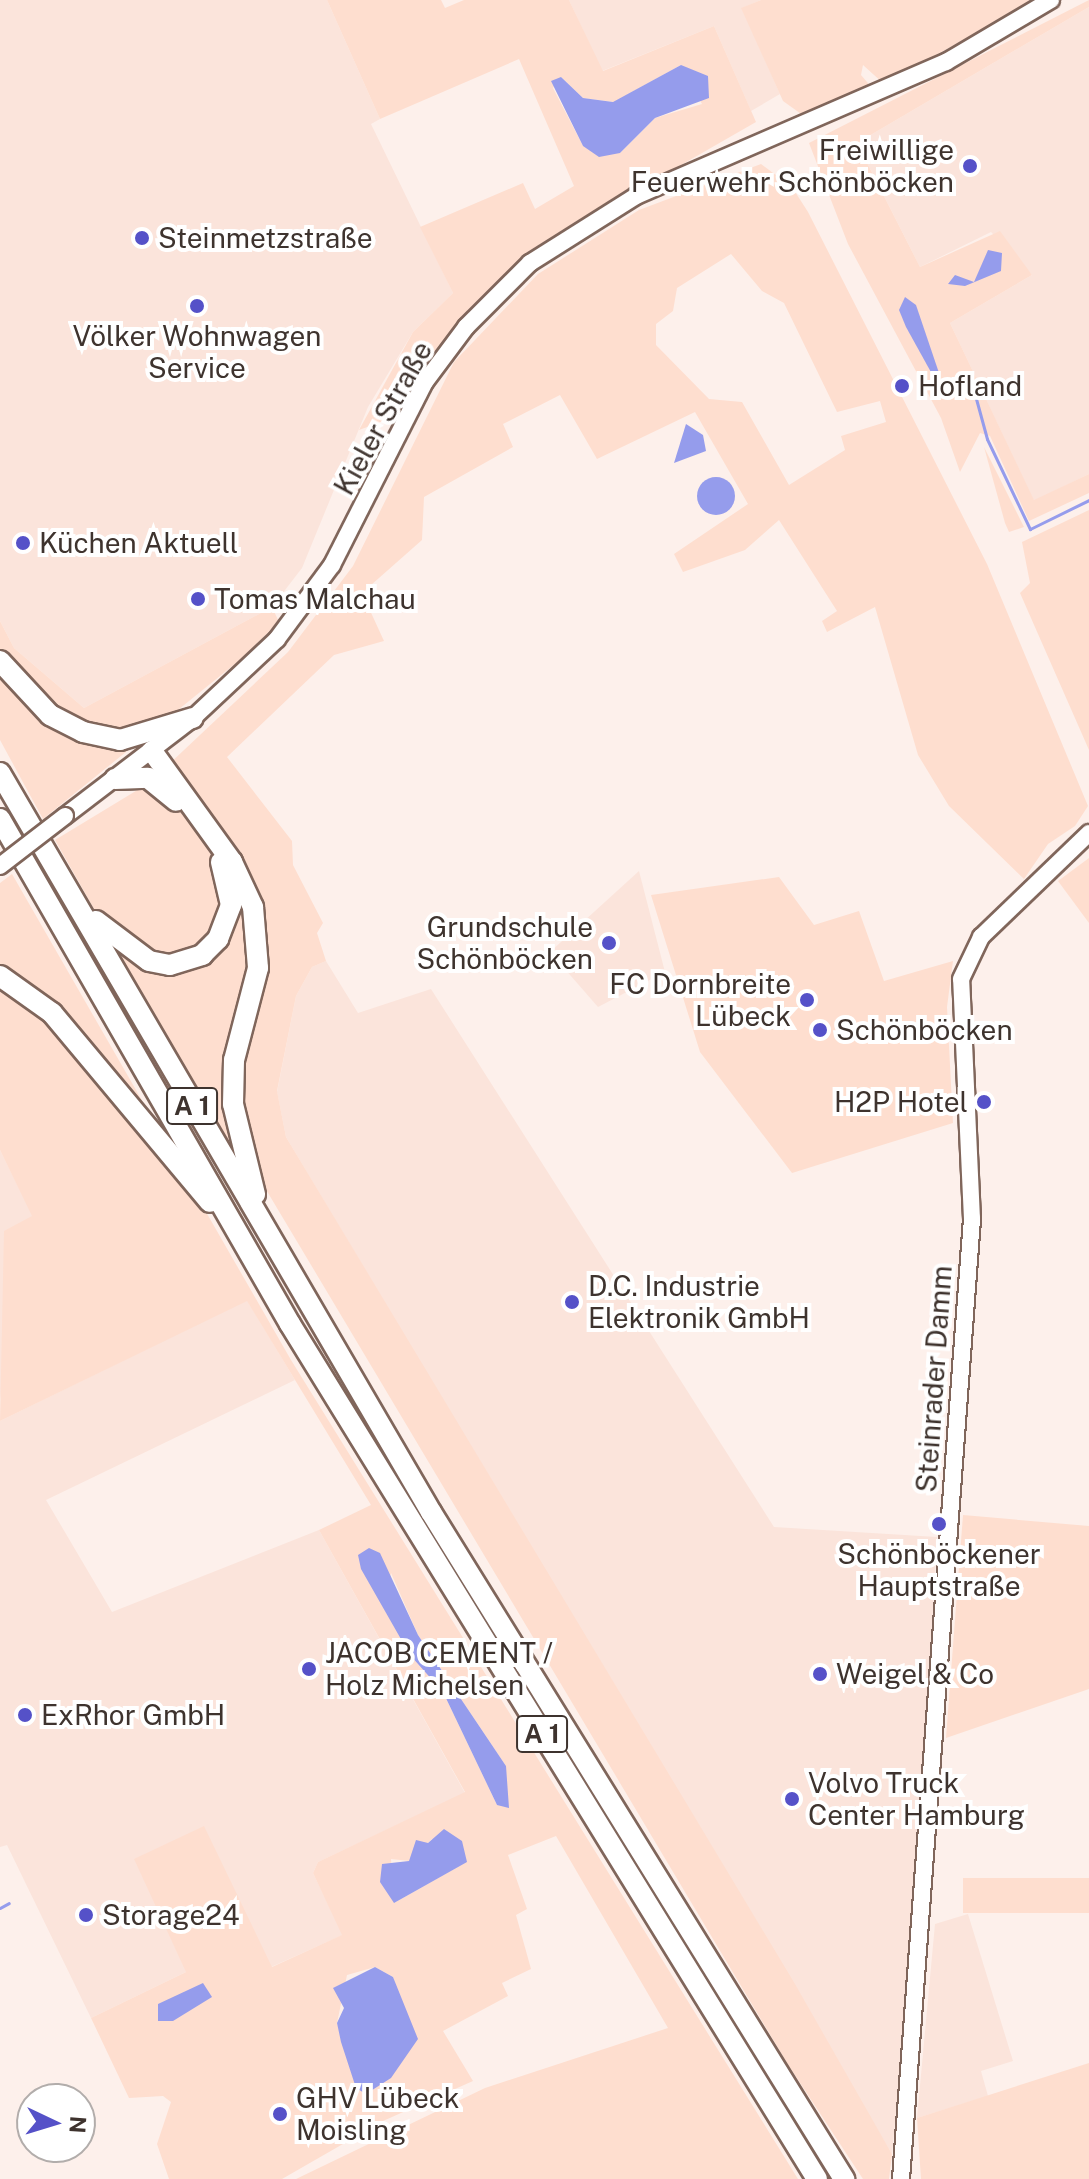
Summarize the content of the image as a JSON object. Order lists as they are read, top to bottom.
{
  "streets": {
    "highway": ["A 1"],
    "main road": ["Kieler Straße", "Steinrader Damm"]
  },
  "places": [
    "Freiwillige Feuerwehr Schönböcken",
    "Steinmetzstraße",
    "Völker Wohnwagen Service",
    "Hofland",
    "Küchen Aktuell",
    "Tomas Malchau",
    "Grundschule Schönböcken",
    "FC Dornbreite Lübeck",
    "Schönböcken",
    "H2P Hotel",
    "D.C. Industrie Elektronik GmbH",
    "Schönböckener Hauptstraße",
    "JACOB CEMENT / Holz Michelsen",
    "Weigel & Co",
    "ExRhor GmbH",
    "Volvo Truck Center Hamburg",
    "Storage24",
    "GHV Lübeck Moisling"
  ],
  "north": "right"
}
